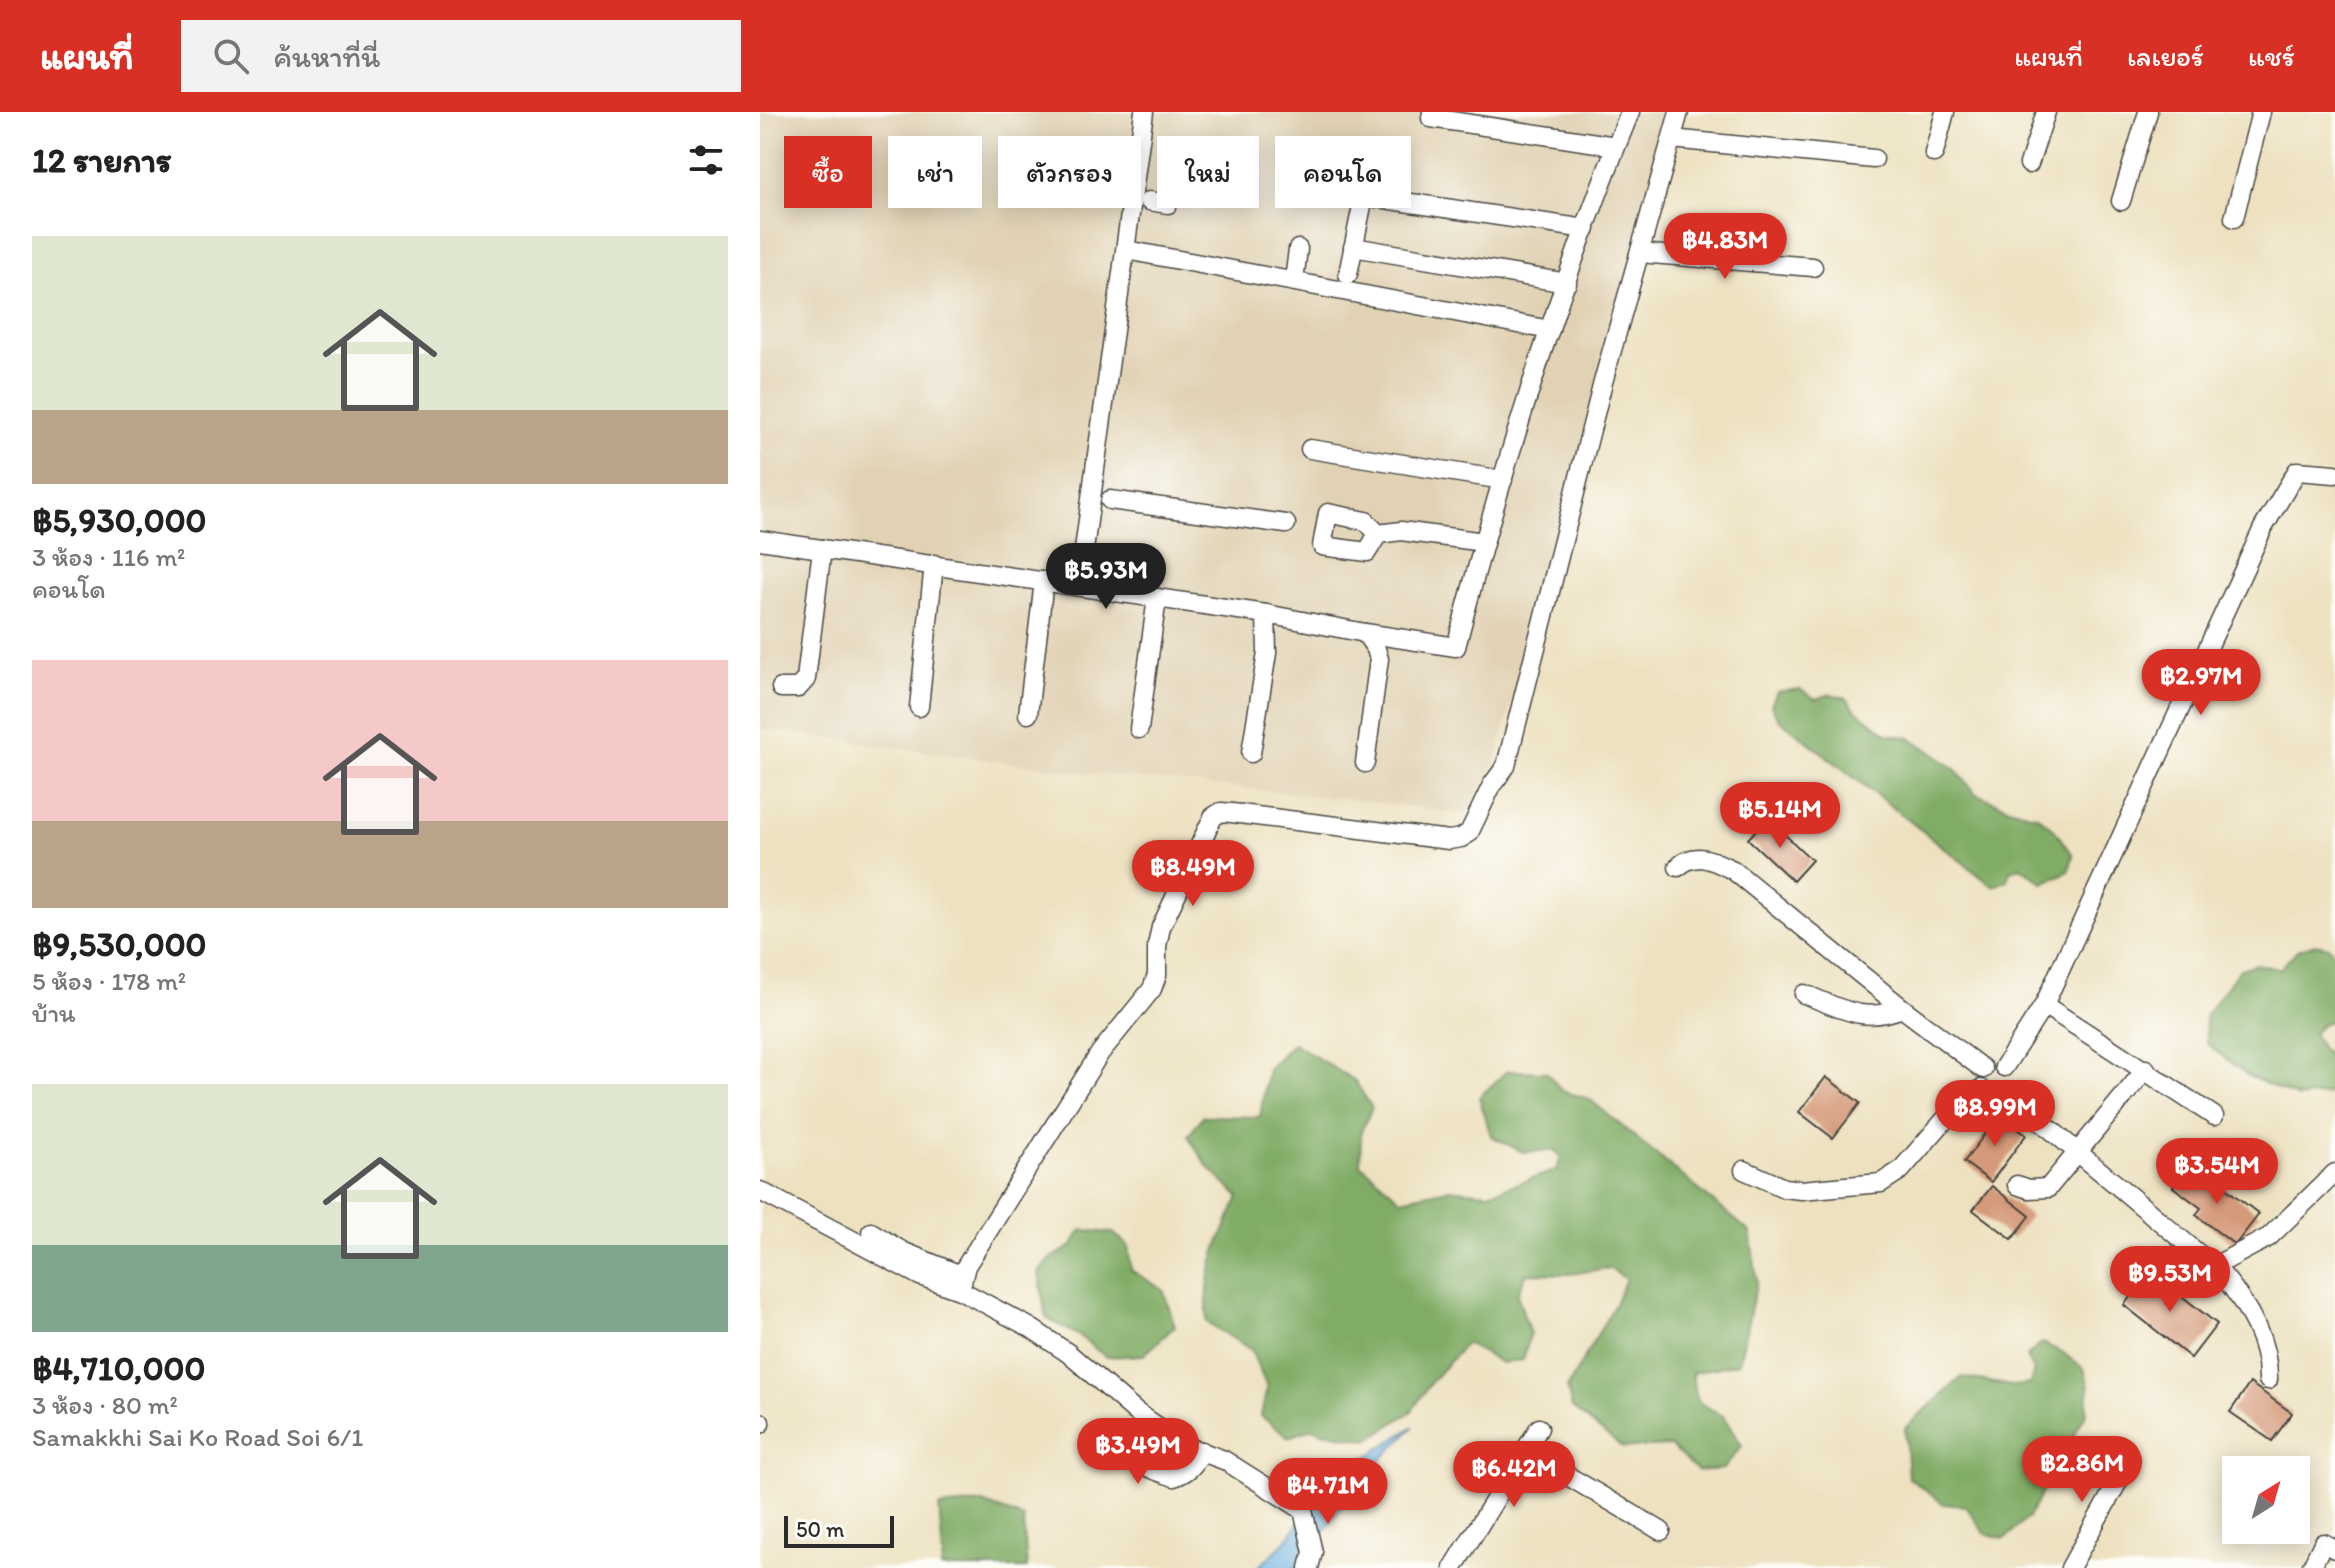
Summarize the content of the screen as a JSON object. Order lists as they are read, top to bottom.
{
  "scale_bar": "50 m",
  "north": "top right",
  "page": {
    "header": "แผนที่",
    "search": "ค้นหาที่นี่",
    "nav": ["แผนที่", "เลเยอร์", "แชร์"],
    "heading": "12 รายการ",
    "chip": [
      "ซื้อ",
      "เช่า",
      "ตัวกรอง",
      "ใหม่",
      "คอนโด"
    ],
    "list": [
      {
        "name": "฿5,930,000",
        "note": "3 ห้อง · 116 m² · คอนโด"
      },
      {
        "name": "฿9,530,000",
        "note": "5 ห้อง · 178 m² · บ้าน"
      },
      {
        "name": "฿4,710,000",
        "note": "3 ห้อง · 80 m² · Samakkhi Sai Ko Road Soi 6/1"
      }
    ],
    "price": [
      "฿4.83M",
      "฿5.93M",
      "฿2.97M",
      "฿5.14M",
      "฿8.49M",
      "฿8.99M",
      "฿3.54M",
      "฿9.53M",
      "฿3.49M",
      "฿2.86M",
      "฿6.42M",
      "฿4.71M"
    ],
    "scale": "50 m"
  }
}
